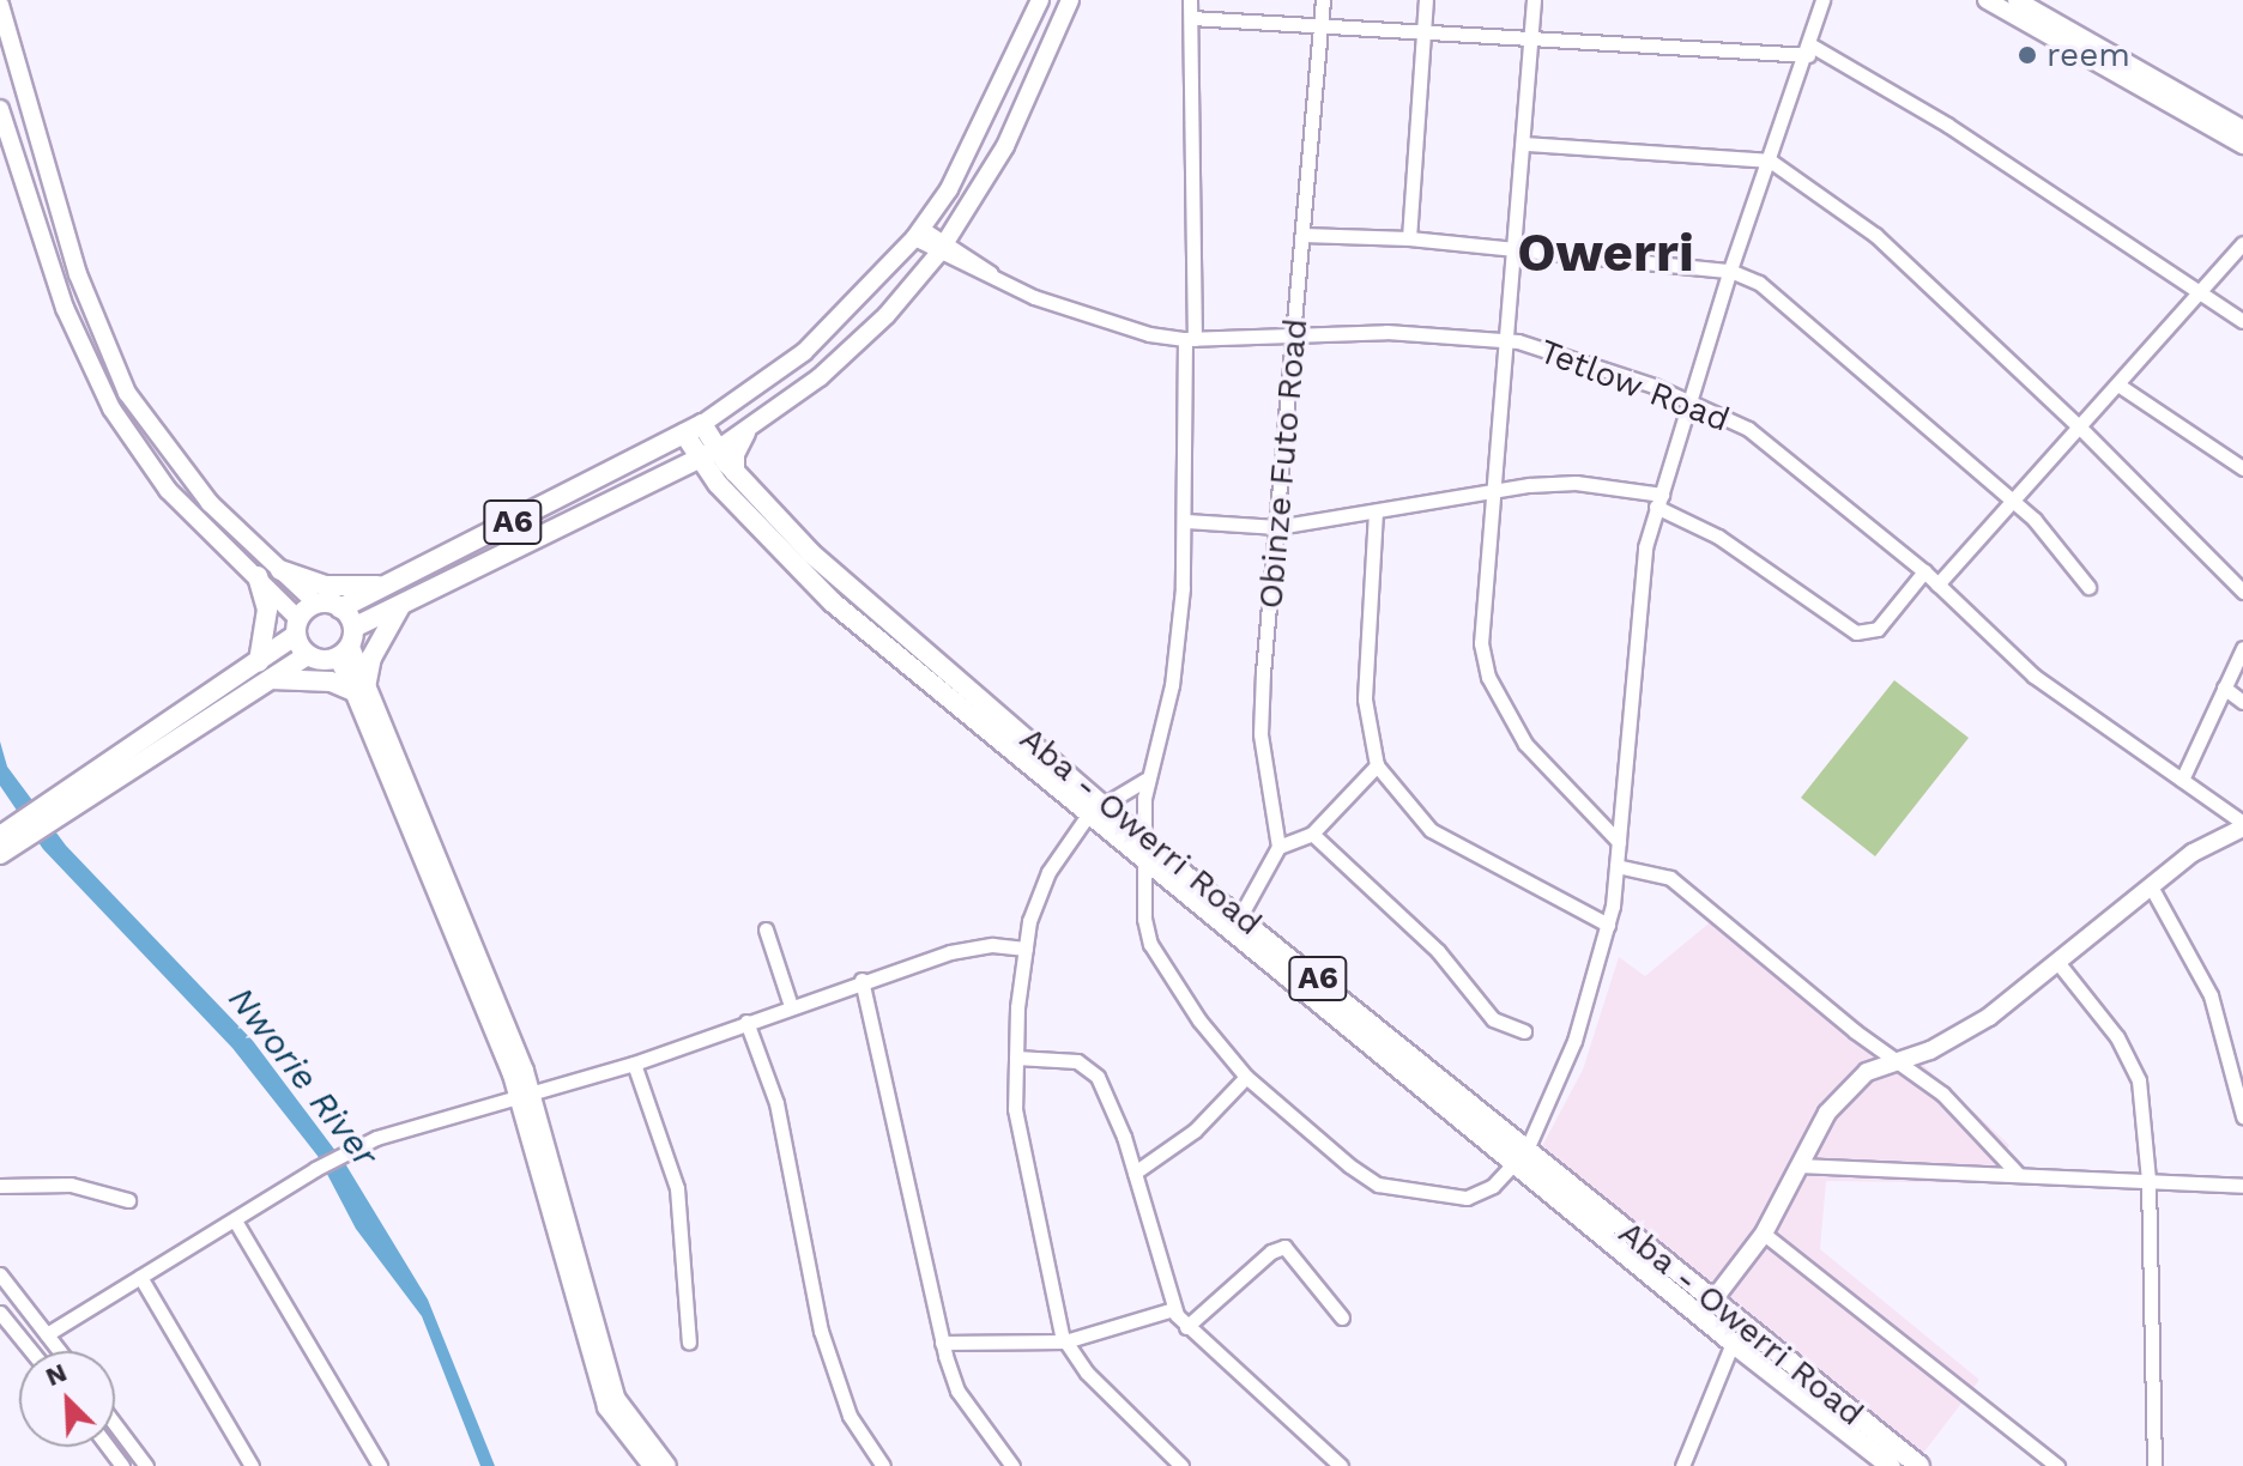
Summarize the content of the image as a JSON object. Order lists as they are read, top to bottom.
{
  "streets": {
    "highway": ["A6", "Aba - Owerri Road"],
    "street": ["Tetlow Road", "Obinze Futo Road"]
  },
  "crossings": [
    ["Tetlow Road", "Obinze Futo Road"],
    ["A6", "Aba - Owerri Road"]
  ],
  "districts": ["Owerri"],
  "water": ["Nworie River"],
  "places": ["reem"],
  "north": "top left"
}
